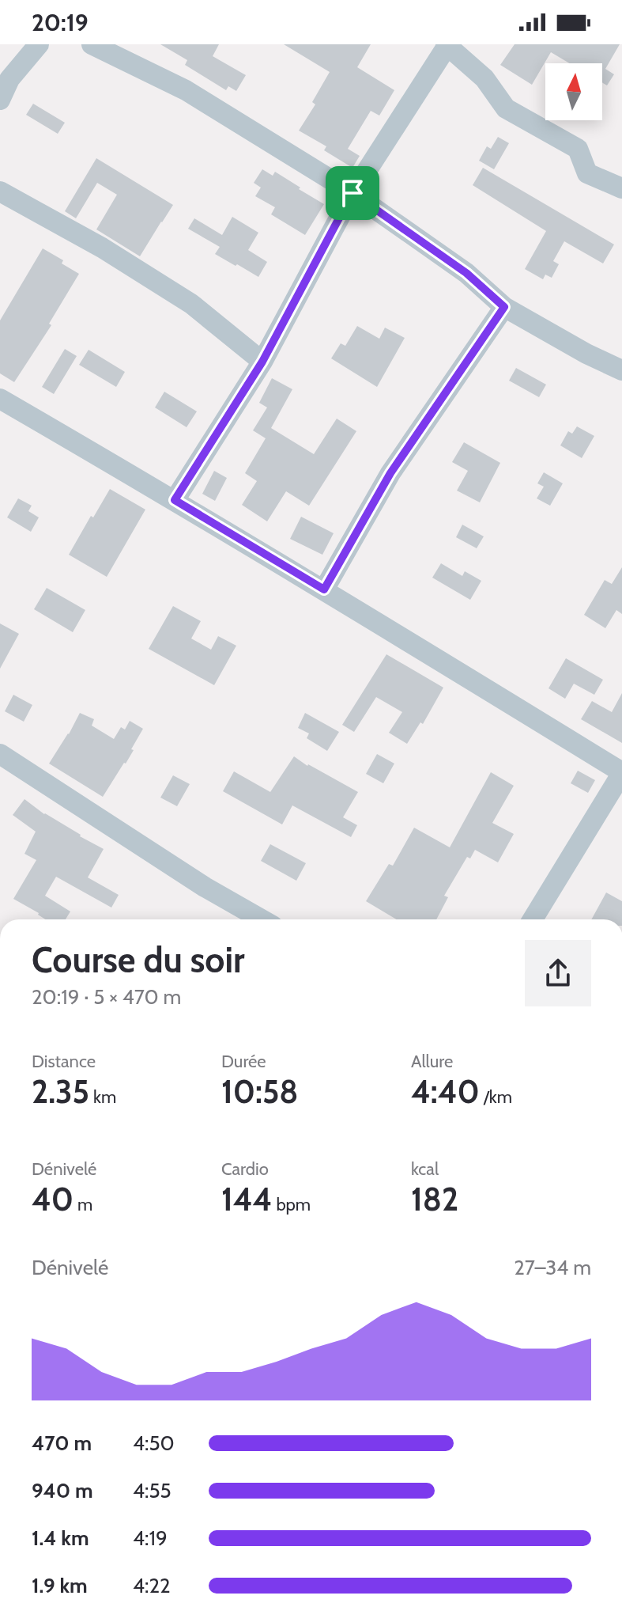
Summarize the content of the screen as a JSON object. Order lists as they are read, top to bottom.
{
  "north": "top",
  "page": {
    "status": "20:19",
    "heading": ["Course du soir", "20:19 · 5 × 470 m"],
    "stats": [
      ["Distance", "2.35 km"],
      ["Durée", "10:58"],
      ["Allure", "4:40 /km"],
      ["Dénivelé", "40 m"],
      ["Cardio", "144 bpm"],
      ["kcal", "182"]
    ],
    "chart": ["Dénivelé", "27–34 m"],
    "list": [
      {
        "name": "470 m",
        "note": "4:50"
      },
      {
        "name": "940 m",
        "note": "4:55"
      },
      {
        "name": "1.4 km",
        "note": "4:19"
      },
      {
        "name": "1.9 km",
        "note": "4:22"
      }
    ]
  }
}
